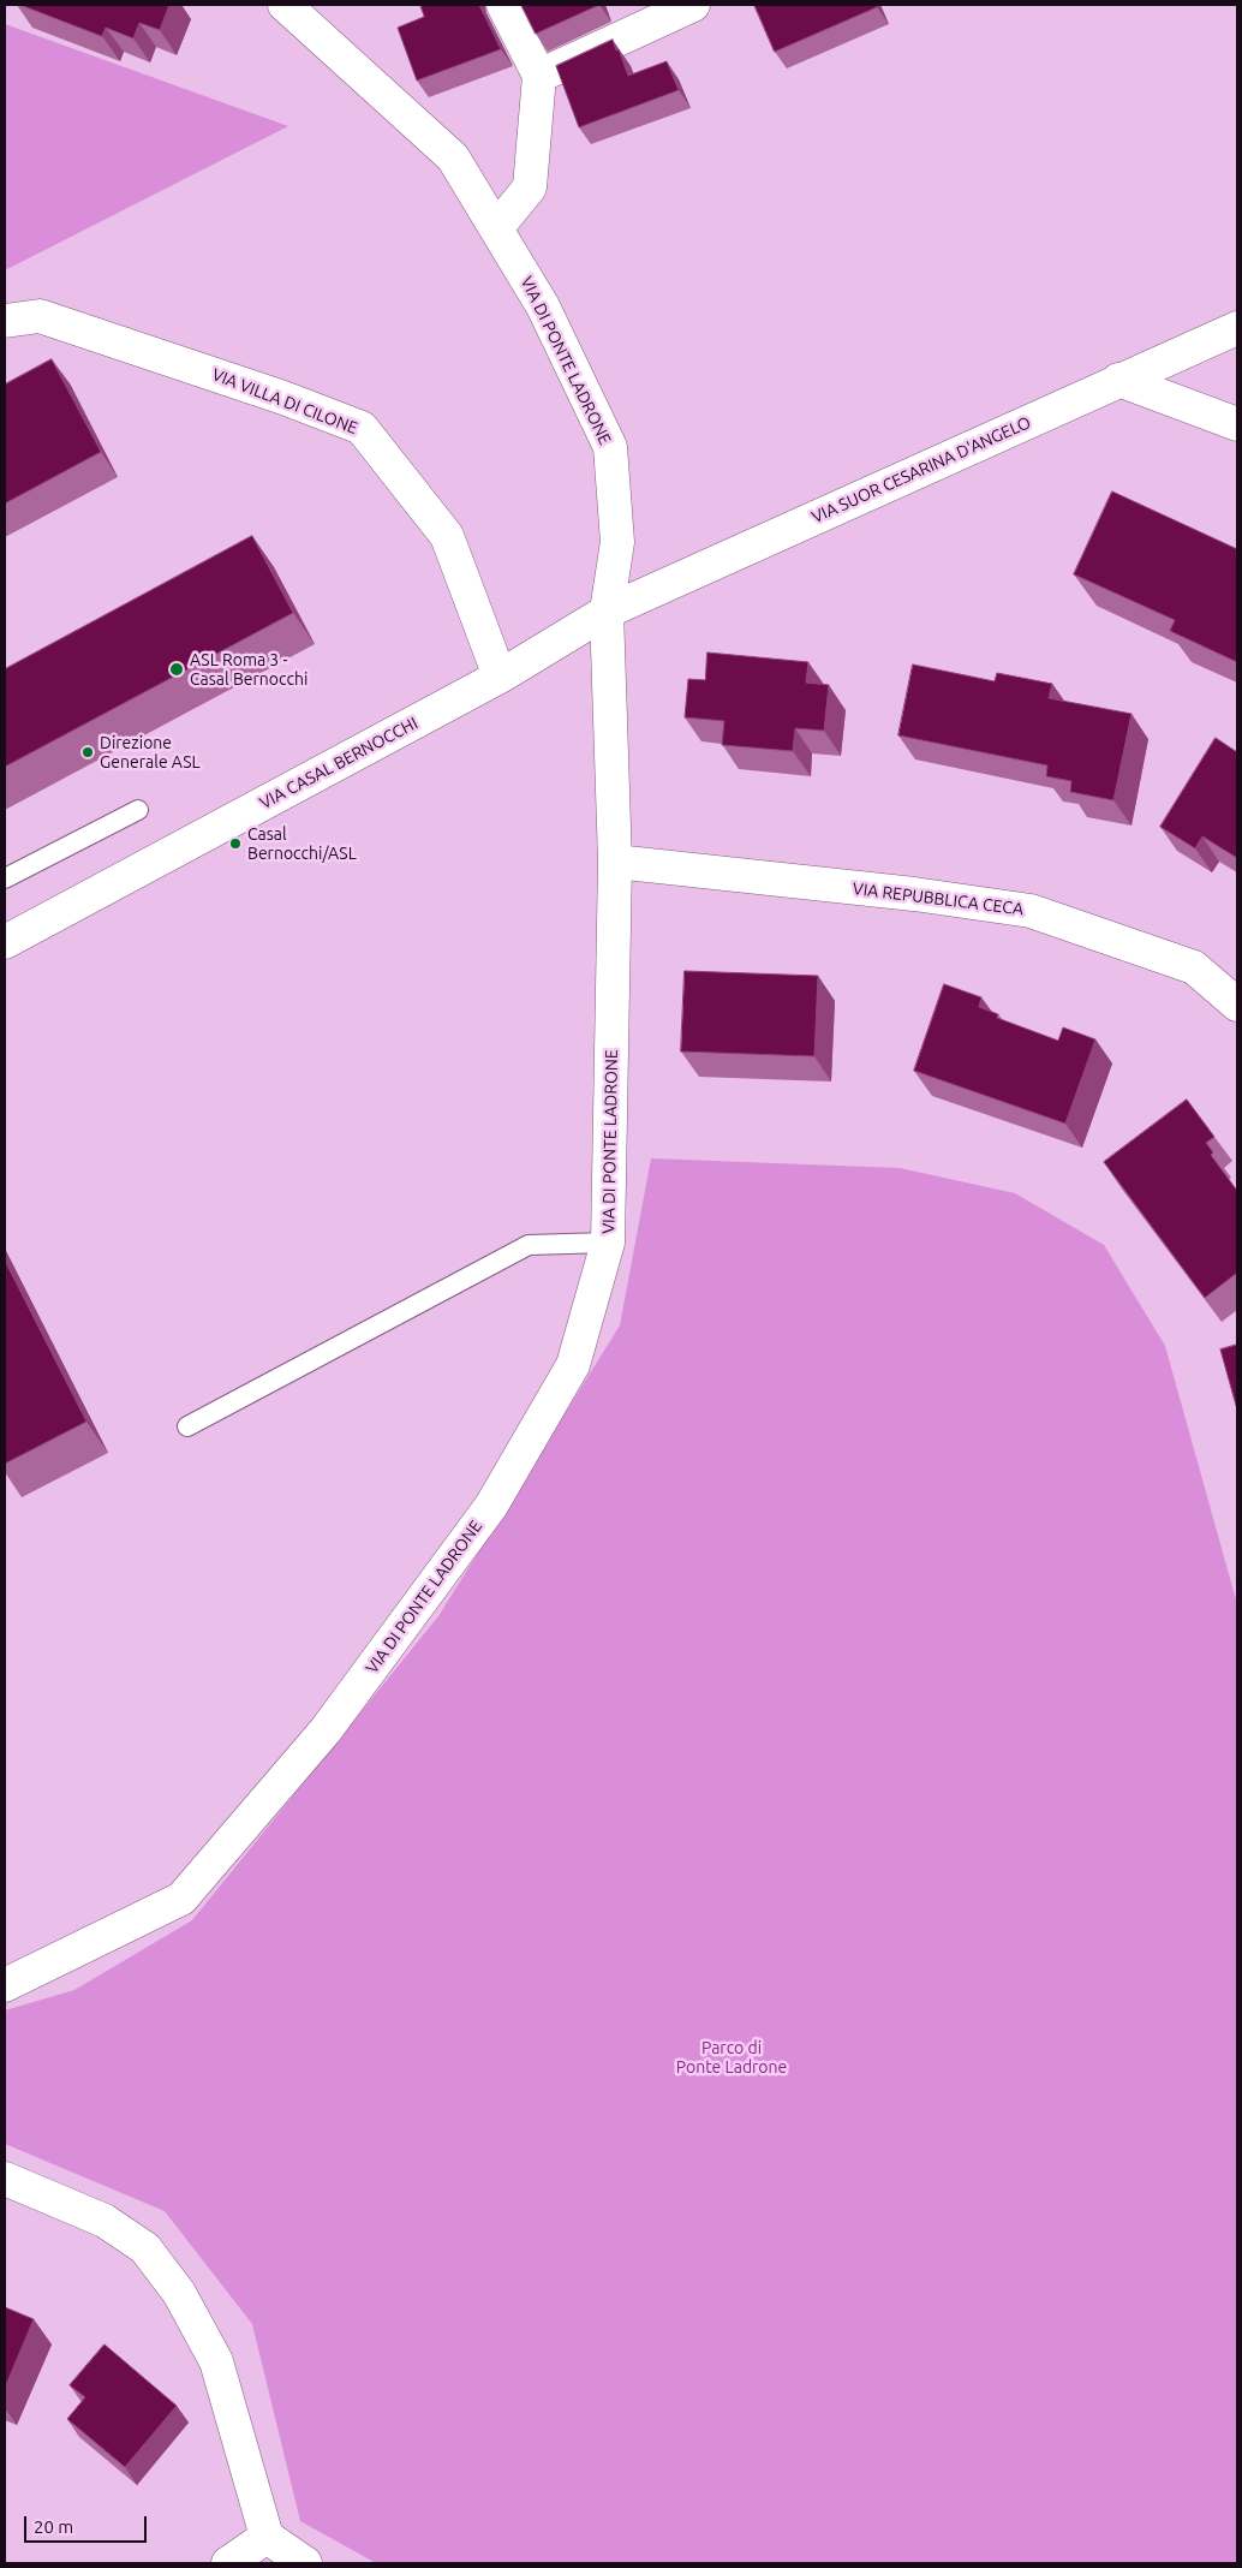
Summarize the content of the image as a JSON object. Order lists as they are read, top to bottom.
{
  "streets": {
    "street": [
      "VIA DI PONTE LADRONE",
      "VIA VILLA DI CILONE",
      "VIA SUOR CESARINA D'ANGELO",
      "VIA CASAL BERNOCCHI",
      "VIA REPUBBLICA CECA"
    ]
  },
  "crossings": [
    ["VIA DI PONTE LADRONE", "VIA SUOR CESARINA D'ANGELO"],
    ["VIA DI PONTE LADRONE", "VIA CASAL BERNOCCHI"],
    ["VIA DI PONTE LADRONE", "VIA REPUBBLICA CECA"],
    ["VIA VILLA DI CILONE", "VIA CASAL BERNOCCHI"],
    ["VIA SUOR CESARINA D'ANGELO", "VIA CASAL BERNOCCHI"]
  ],
  "parks": ["Parco di Ponte Ladrone"],
  "places": ["ASL Roma 3 - Casal Bernocchi", "Direzione Generale ASL", "Casal Bernocchi/ASL"],
  "scale_bar": "20 m"
}
